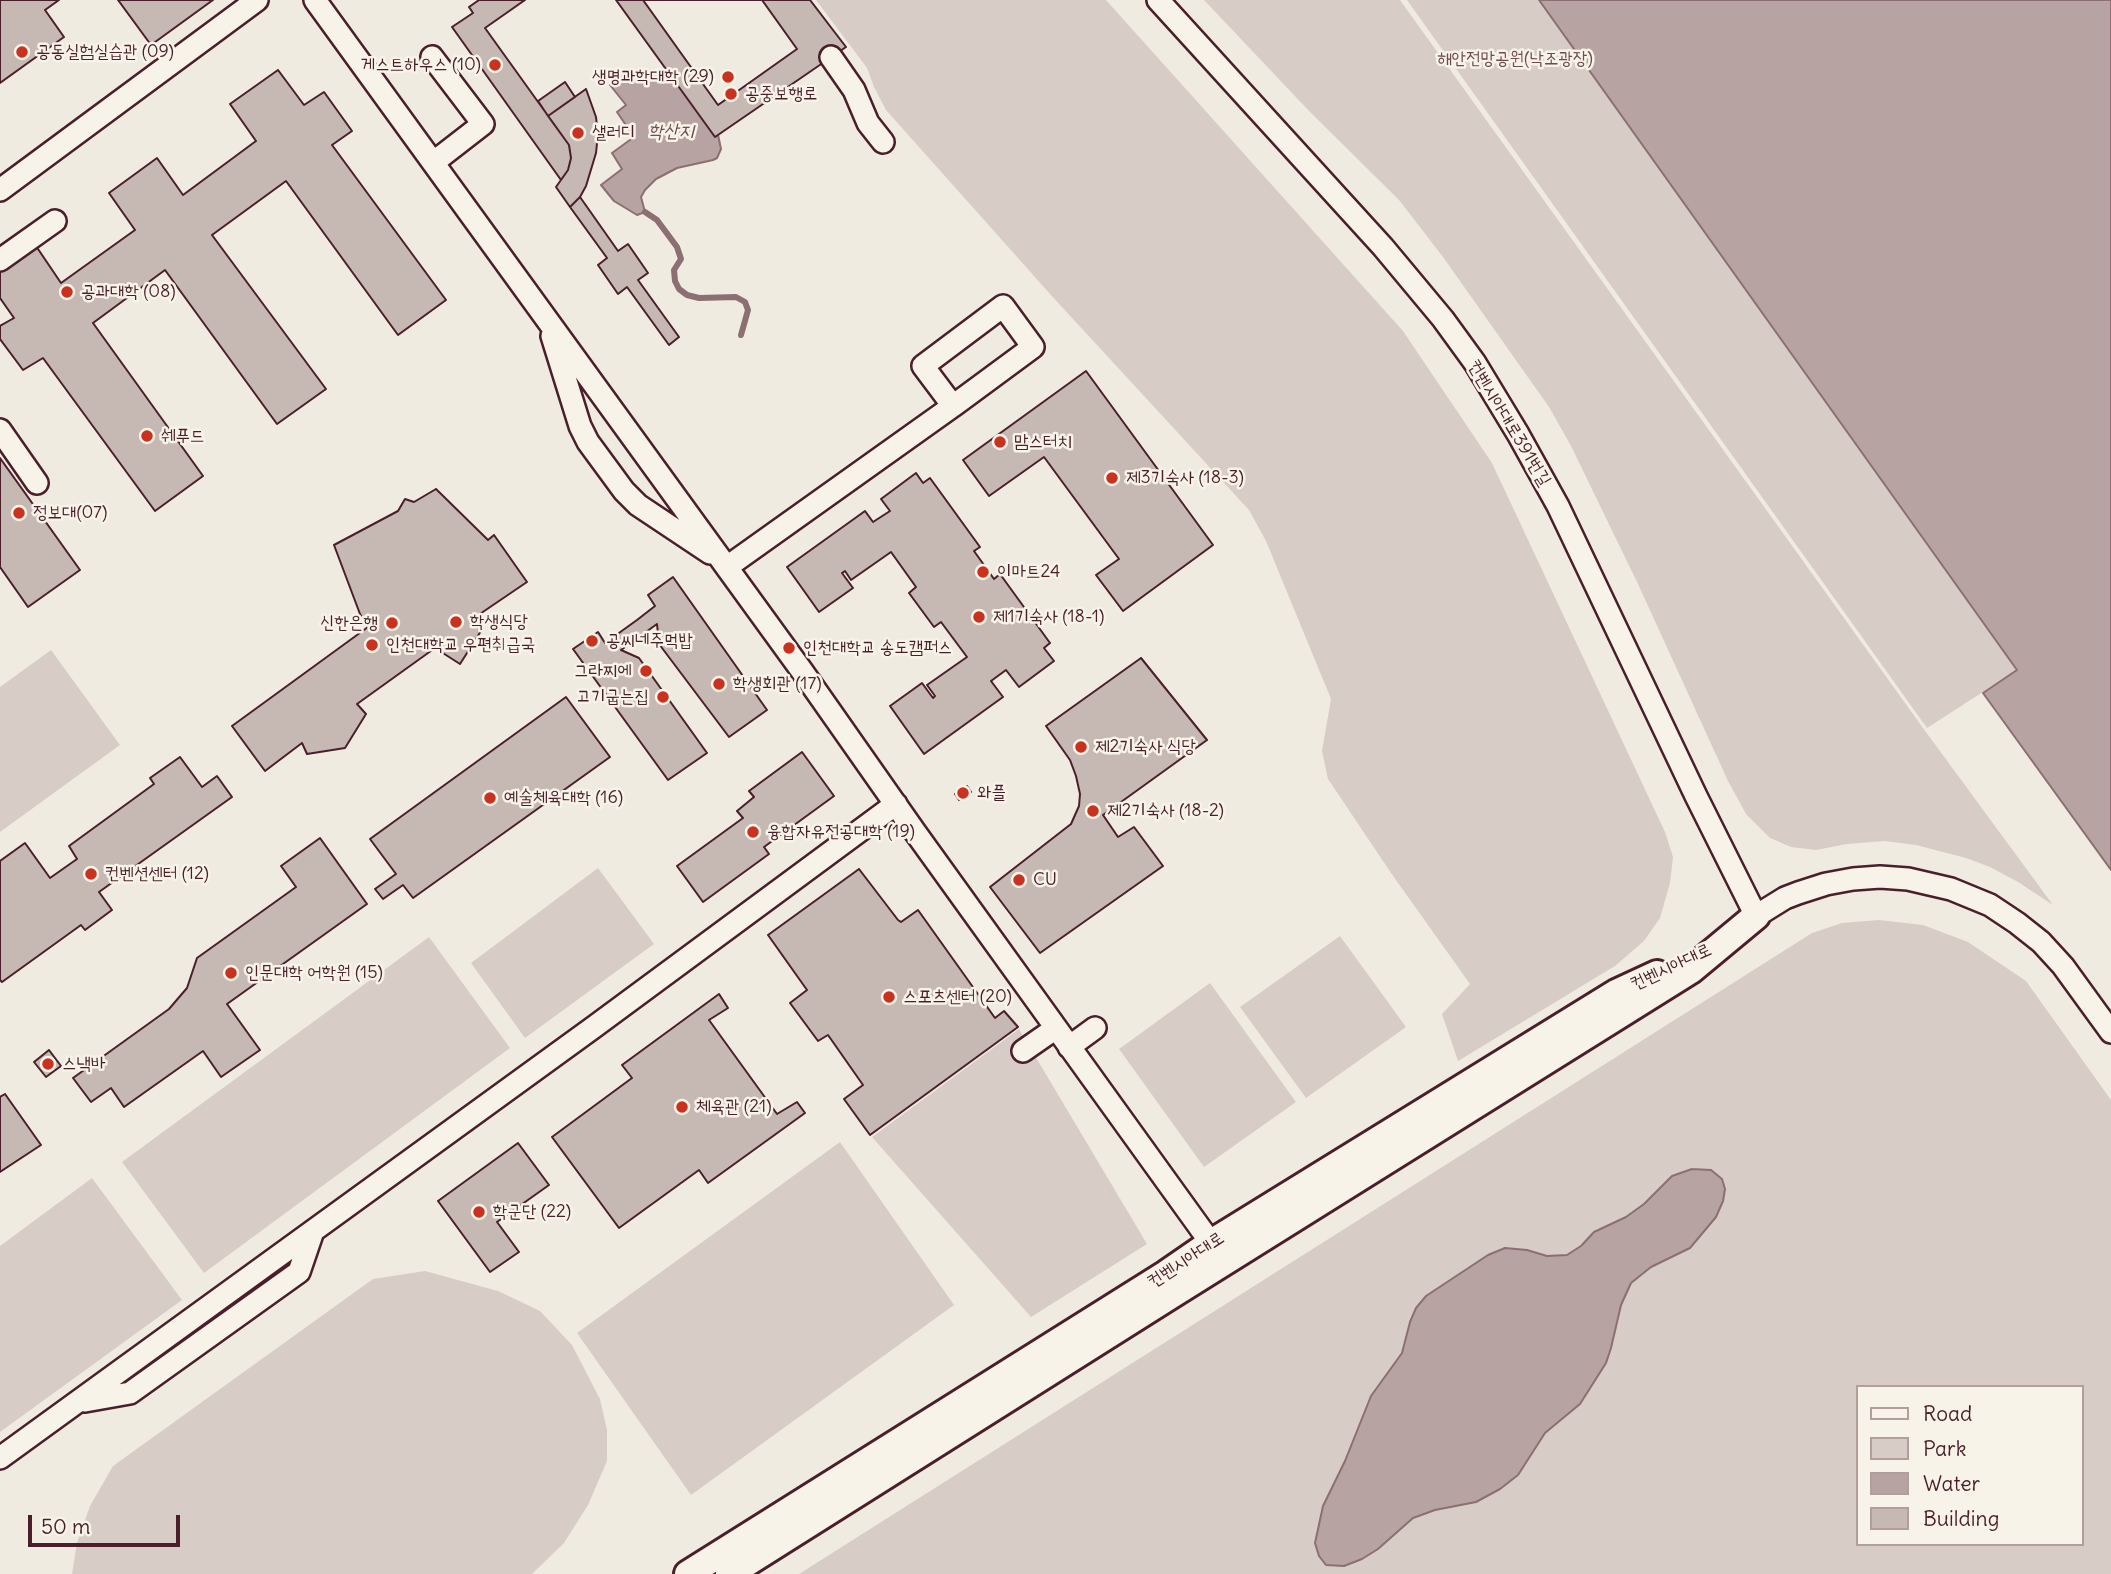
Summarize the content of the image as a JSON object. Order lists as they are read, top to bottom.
{
  "streets": {
    "main road": ["컨벤시아대로"],
    "street": ["컨벤시아대로391번길"]
  },
  "water": ["학산지"],
  "parks": ["해안전망공원(낙조광장)"],
  "places": [
    "공동실험실습관 (09)",
    "게스트하우스 (10)",
    "생명과학대학 (29)",
    "공중보행로",
    "샐러디",
    "공과대학 (08)",
    "쉐푸드",
    "맘스터치",
    "제3기숙사 (18-3)",
    "정보대(07)",
    "이마트24",
    "제1기숙사 (18-1)",
    "학생식당",
    "신한은행",
    "공씨네주먹밥",
    "인천대학교 우편취급국",
    "인천대학교 송도캠퍼스",
    "그라찌에",
    "학생회관 (17)",
    "고기굽는집",
    "제2기숙사 식당",
    "와플",
    "예술체육대학 (16)",
    "제2기숙사 (18-2)",
    "융합자유전공대학 (19)",
    "컨벤션센터 (12)",
    "CU",
    "인문대학 어학원 (15)",
    "스포츠센터 (20)",
    "스낵바",
    "체육관 (21)",
    "학군단 (22)"
  ],
  "legend": [
    "Road",
    "Park",
    "Water",
    "Building"
  ],
  "scale_bar": "50 m"
}
